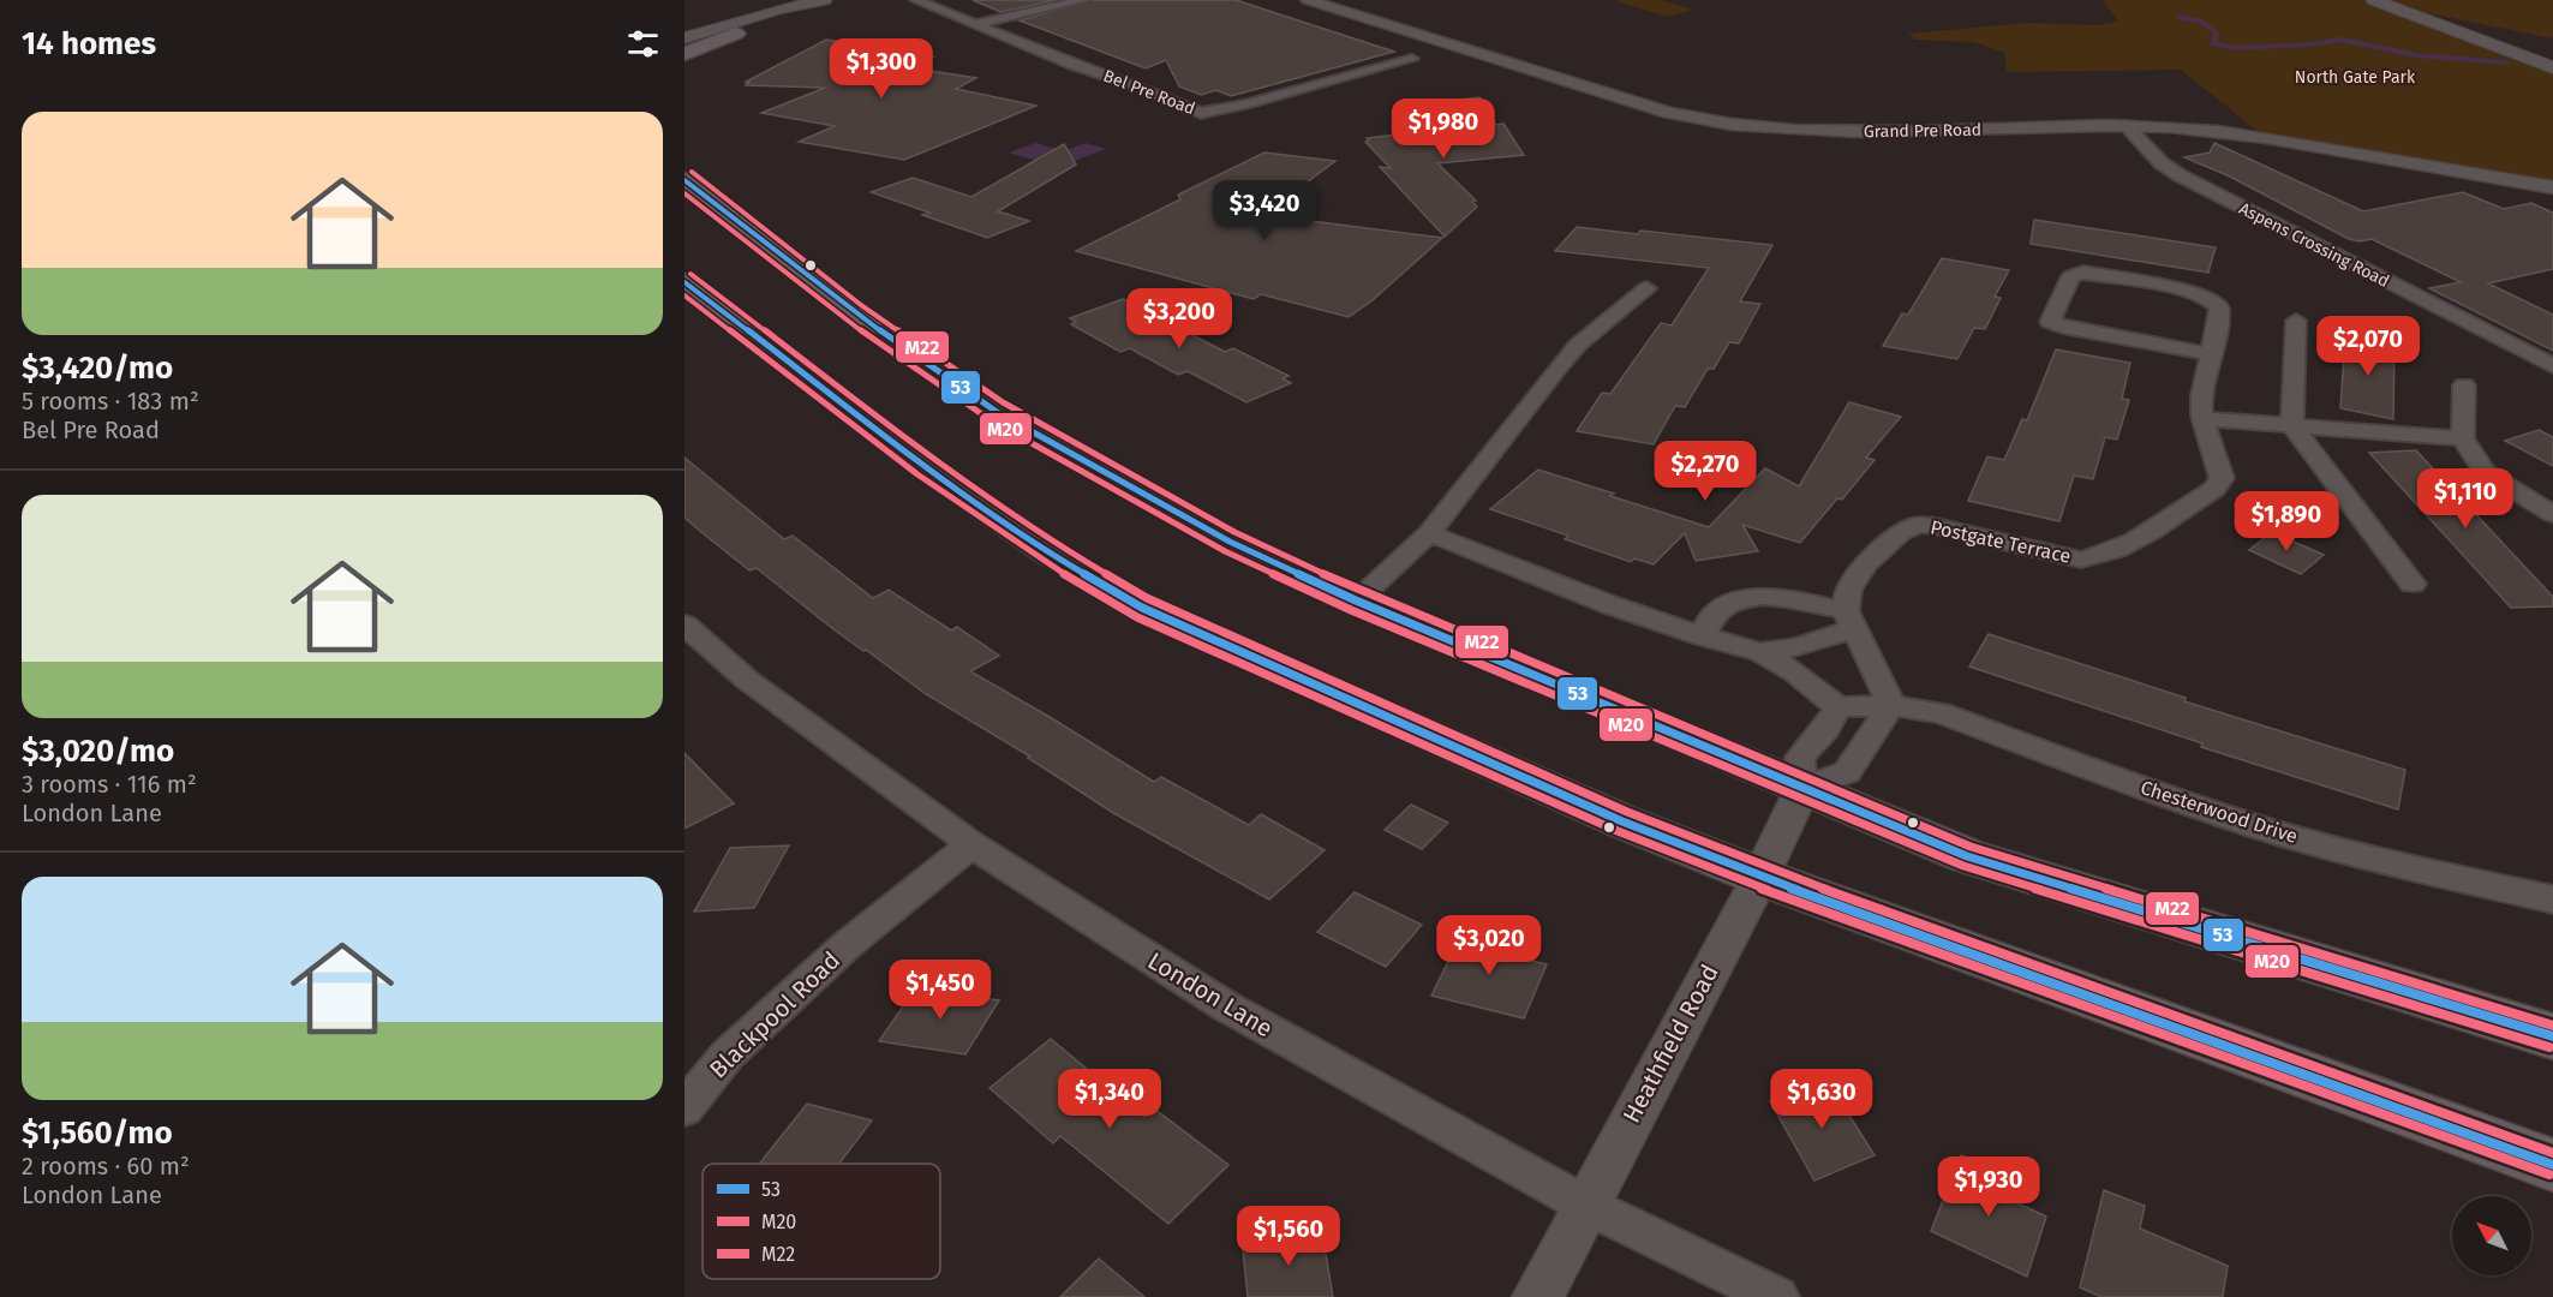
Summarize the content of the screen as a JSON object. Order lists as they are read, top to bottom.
{
  "streets": {
    "street": [
      "Bel Pre Road",
      "Grand Pre Road",
      "Aspens Crossing Road",
      "Postgate Terrace",
      "Chesterwood Drive",
      "London Lane",
      "Blackpool Road",
      "Heathfield Road"
    ]
  },
  "crossings": [
    ["Grand Pre Road", "Aspens Crossing Road"],
    ["London Lane", "Blackpool Road"],
    ["London Lane", "Heathfield Road"]
  ],
  "parks": ["North Gate Park"],
  "lines": ["transit line M22", "transit line 53", "transit line M20"],
  "legend": ["53", "M20", "M22"],
  "north": "top left",
  "page": {
    "heading": "14 homes",
    "price": [
      "$1,300",
      "$1,980",
      "$3,420",
      "$3,200",
      "$2,070",
      "$2,270",
      "$1,110",
      "$1,890",
      "$3,020",
      "$1,450",
      "$1,340",
      "$1,630",
      "$1,930",
      "$1,560"
    ],
    "list": [
      {
        "name": "$3,420/mo",
        "note": "5 rooms · 183 m² · Bel Pre Road"
      },
      {
        "name": "$3,020/mo",
        "note": "3 rooms · 116 m² · London Lane"
      },
      {
        "name": "$1,560/mo",
        "note": "2 rooms · 60 m² · London Lane"
      }
    ]
  }
}
